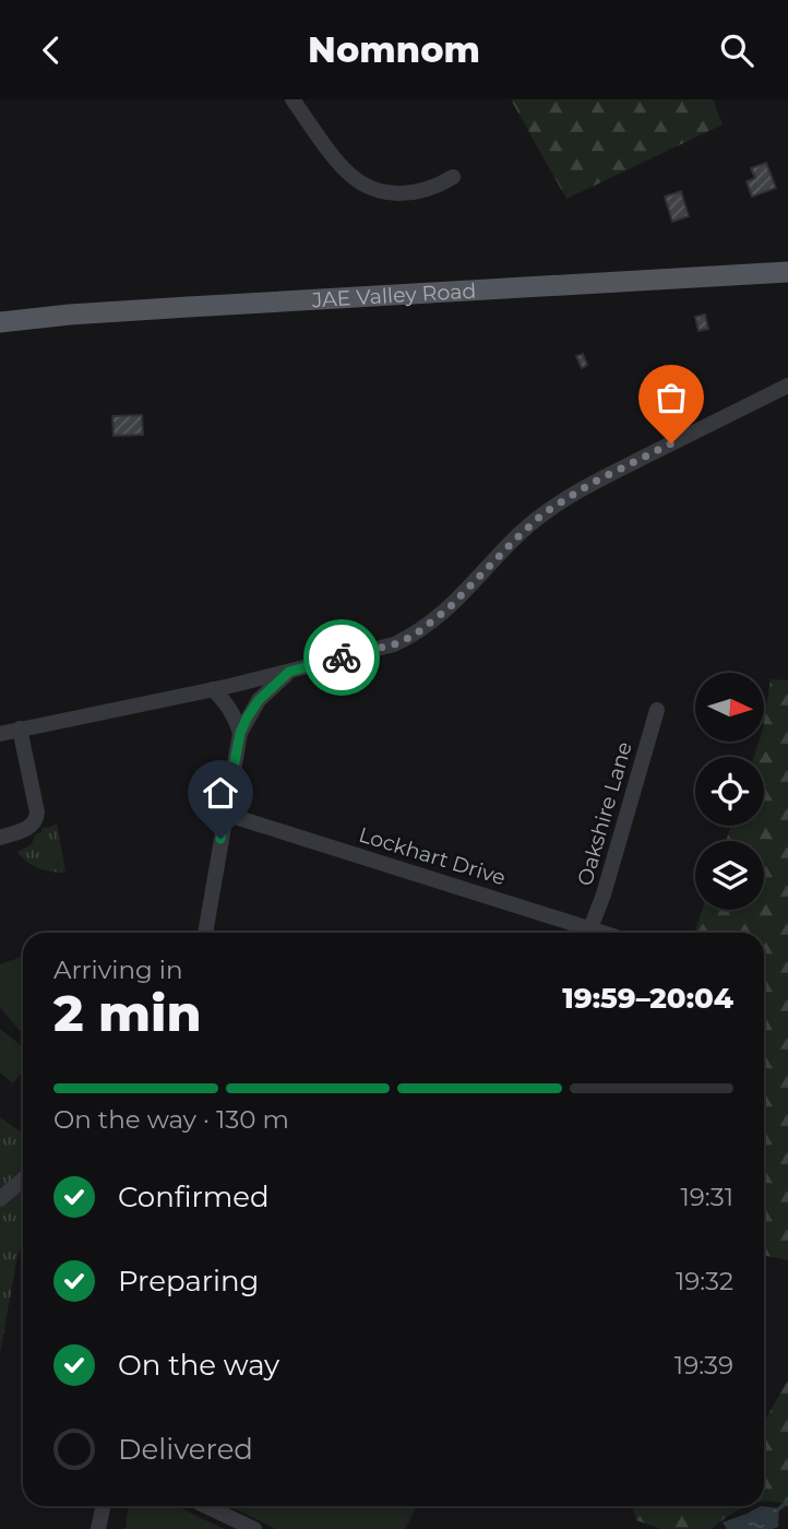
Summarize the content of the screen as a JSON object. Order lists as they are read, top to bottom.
{
  "streets": {
    "main road": ["JAE Valley Road"],
    "street": ["Oakshire Lane", "Lockhart Drive"]
  },
  "crossings": [
    ["Oakshire Lane", "Lockhart Drive"]
  ],
  "north": "right",
  "page": {
    "header": "Nomnom",
    "heading": ["2 min", "Arriving in", "19:59–20:04"],
    "bar": "On the way · 130 m",
    "list": [
      ["Confirmed", "19:31"],
      ["Preparing", "19:32"],
      ["On the way", "19:39"],
      "Delivered"
    ]
  }
}
